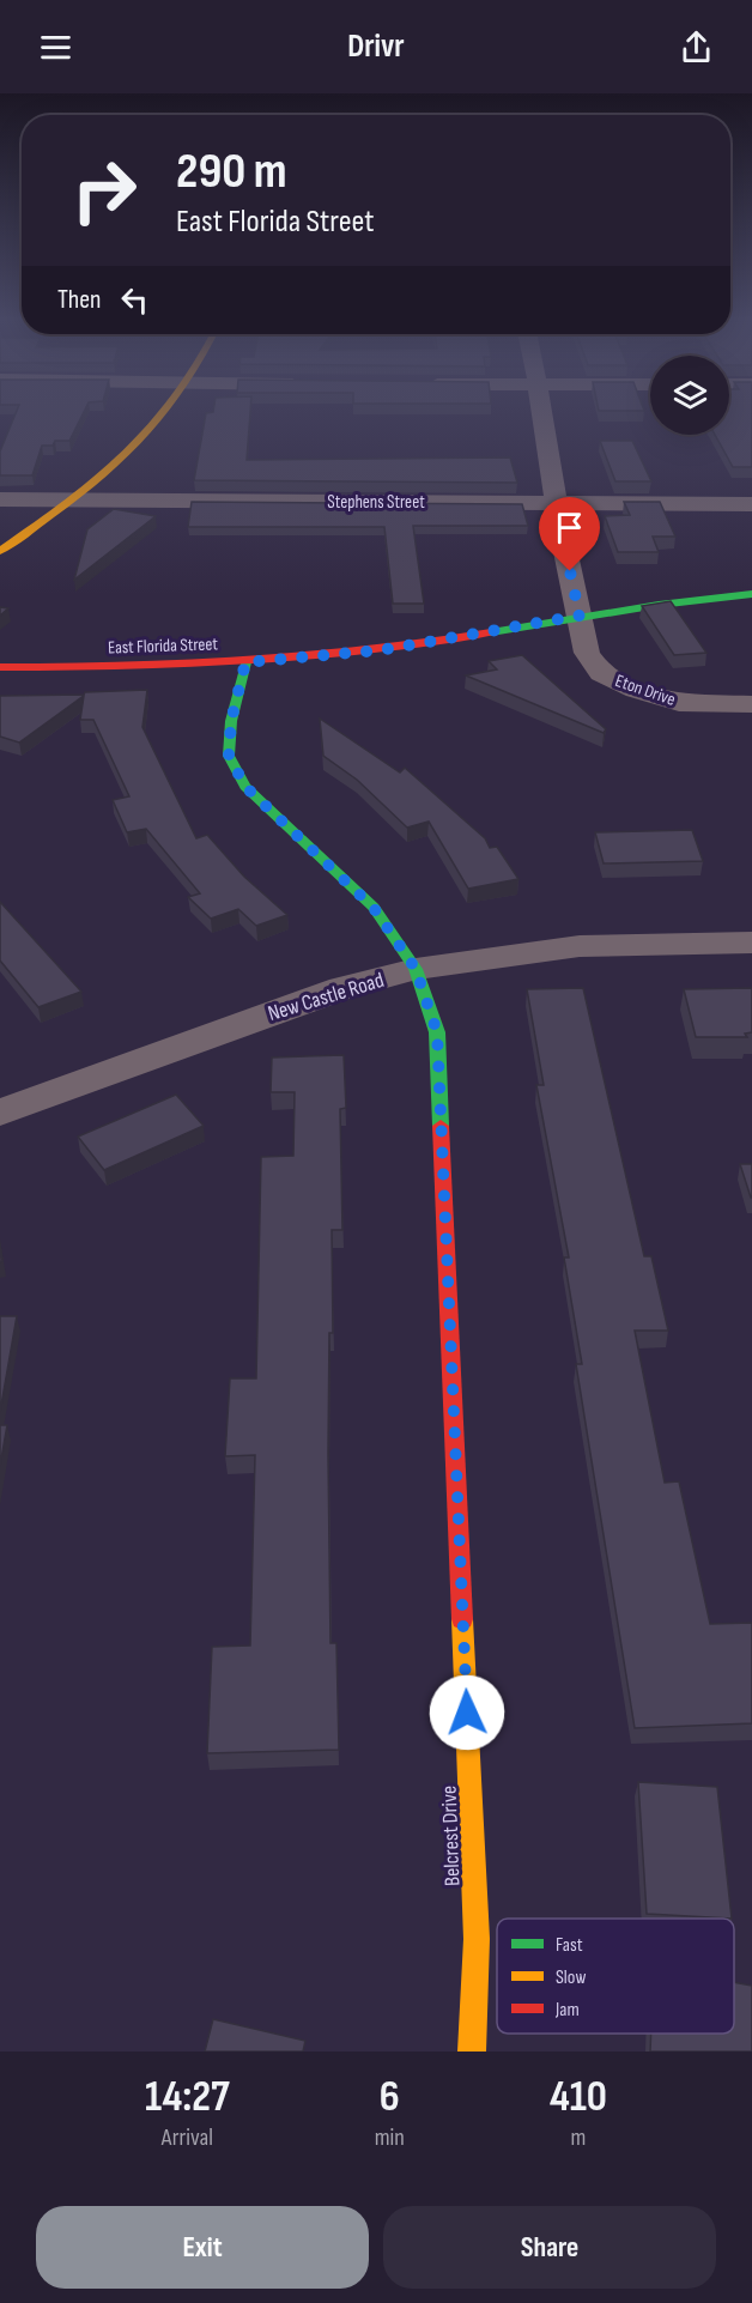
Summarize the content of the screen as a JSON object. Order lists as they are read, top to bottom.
{
  "streets": {
    "main road": ["East Florida Street", "Belcrest Drive"],
    "street": ["Stephens Street", "Eton Drive", "New Castle Road"]
  },
  "crossings": [
    ["Stephens Street", "Eton Drive"],
    ["East Florida Street", "Eton Drive"],
    ["East Florida Street", "Belcrest Drive"],
    ["New Castle Road", "Belcrest Drive"]
  ],
  "legend": ["Fast", "Slow", "Jam"],
  "page": {
    "header": "Drivr",
    "turn": ["290 m", "East Florida Street"],
    "then": "Then",
    "eta": [
      "14:27",
      "Arrival",
      "6",
      "min",
      "410",
      "m"
    ],
    "buttons": ["Exit", "Share"]
  }
}
